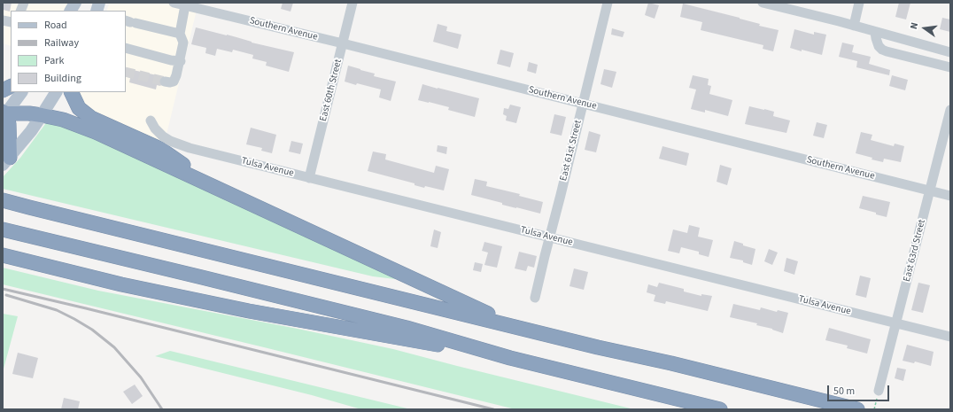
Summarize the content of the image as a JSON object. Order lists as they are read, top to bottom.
{
  "streets": {
    "street": [
      "Southern Avenue",
      "East 60th Street",
      "East 61st Street",
      "Tulsa Avenue",
      "East 63rd Street"
    ]
  },
  "crossings": [
    ["Southern Avenue", "East 60th Street"],
    ["Southern Avenue", "East 61st Street"],
    ["Southern Avenue", "East 63rd Street"],
    ["East 60th Street", "Tulsa Avenue"],
    ["East 61st Street", "Tulsa Avenue"],
    ["Tulsa Avenue", "East 63rd Street"]
  ],
  "legend": [
    "Road",
    "Railway",
    "Park",
    "Building"
  ],
  "scale_bar": "50 m",
  "north": "left"
}
